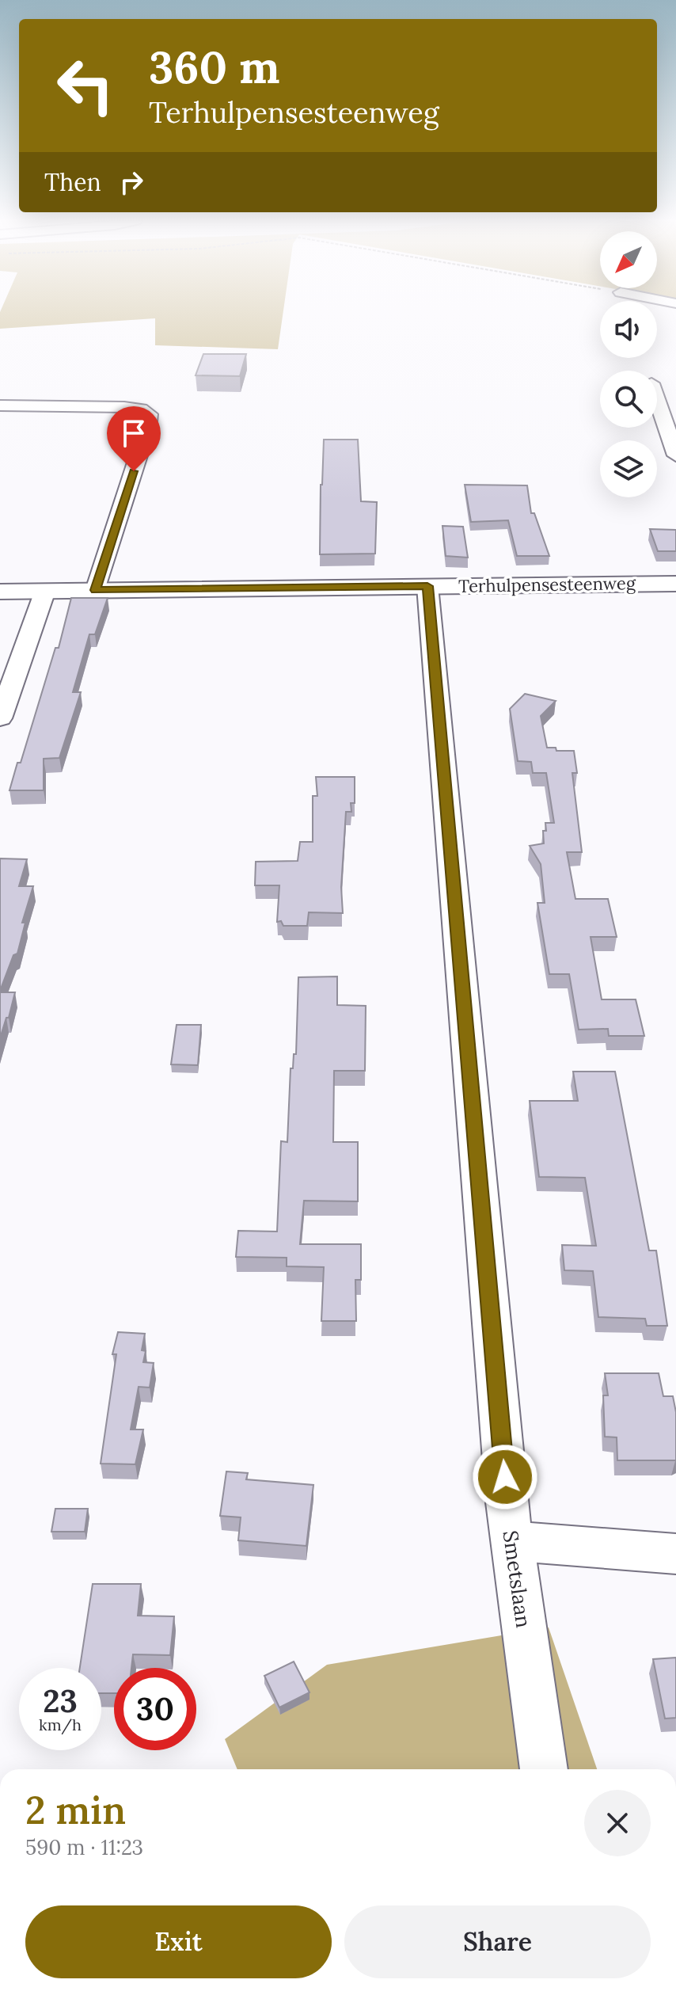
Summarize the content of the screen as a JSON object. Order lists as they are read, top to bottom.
{
  "streets": {
    "main road": ["Terhulpensesteenweg"],
    "street": ["Smetslaan"]
  },
  "crossings": [
    ["Terhulpensesteenweg", "Smetslaan"]
  ],
  "north": "bottom left",
  "page": {
    "turn": ["360 m", "Terhulpensesteenweg"],
    "then": "Then",
    "speed": "23 km/h",
    "limit": "30",
    "heading": ["2 min", "590 m · 11:23"],
    "buttons": ["Exit", "Share"]
  }
}
